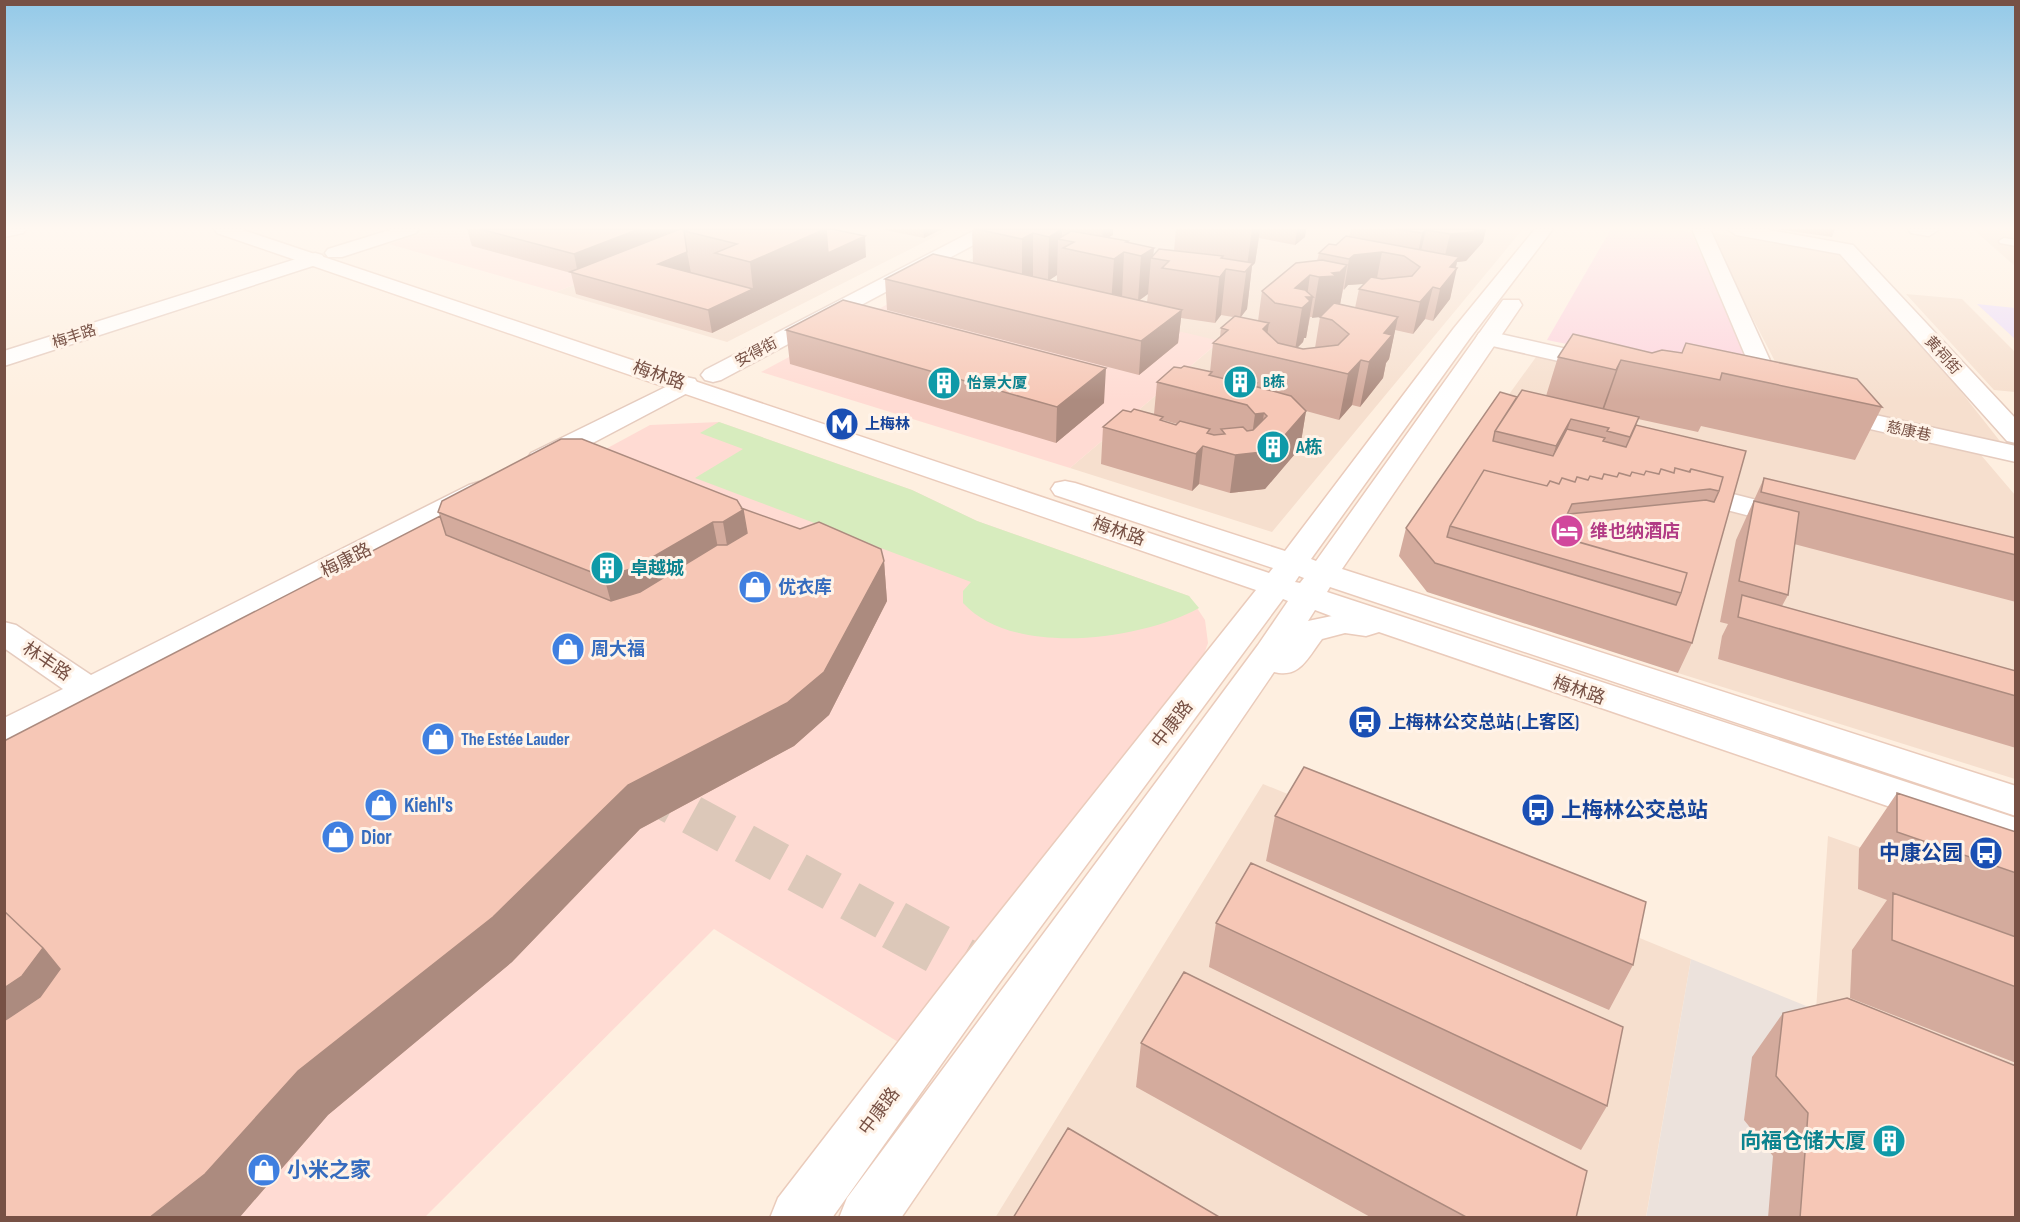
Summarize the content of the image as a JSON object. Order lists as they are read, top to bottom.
{
  "streets": {
    "main road": [
      "梅丰路",
      "安得街",
      "黄祠街",
      "梅林路",
      "慈康巷",
      "梅康路",
      "林丰路",
      "中康路"
    ]
  },
  "crossings": [
    ["安得街", "梅林路"],
    ["安得街", "梅康路"],
    ["梅林路", "梅康路"],
    ["梅林路", "中康路"],
    ["梅康路", "林丰路"]
  ],
  "places": {
    "building": [
      "B栋",
      "怡景大厦",
      "A栋",
      "卓越城",
      "向福仓储大厦"
    ],
    "metro station": ["上梅林"],
    "hotel": ["维也纳酒店"],
    "shop": [
      "优衣库",
      "周大福",
      "The Estée Lauder",
      "Kiehl's",
      "Dior",
      "小米之家"
    ],
    "bus stop": ["上梅林公交总站 (上客区)", "上梅林公交总站", "中康公园"]
  }
}
